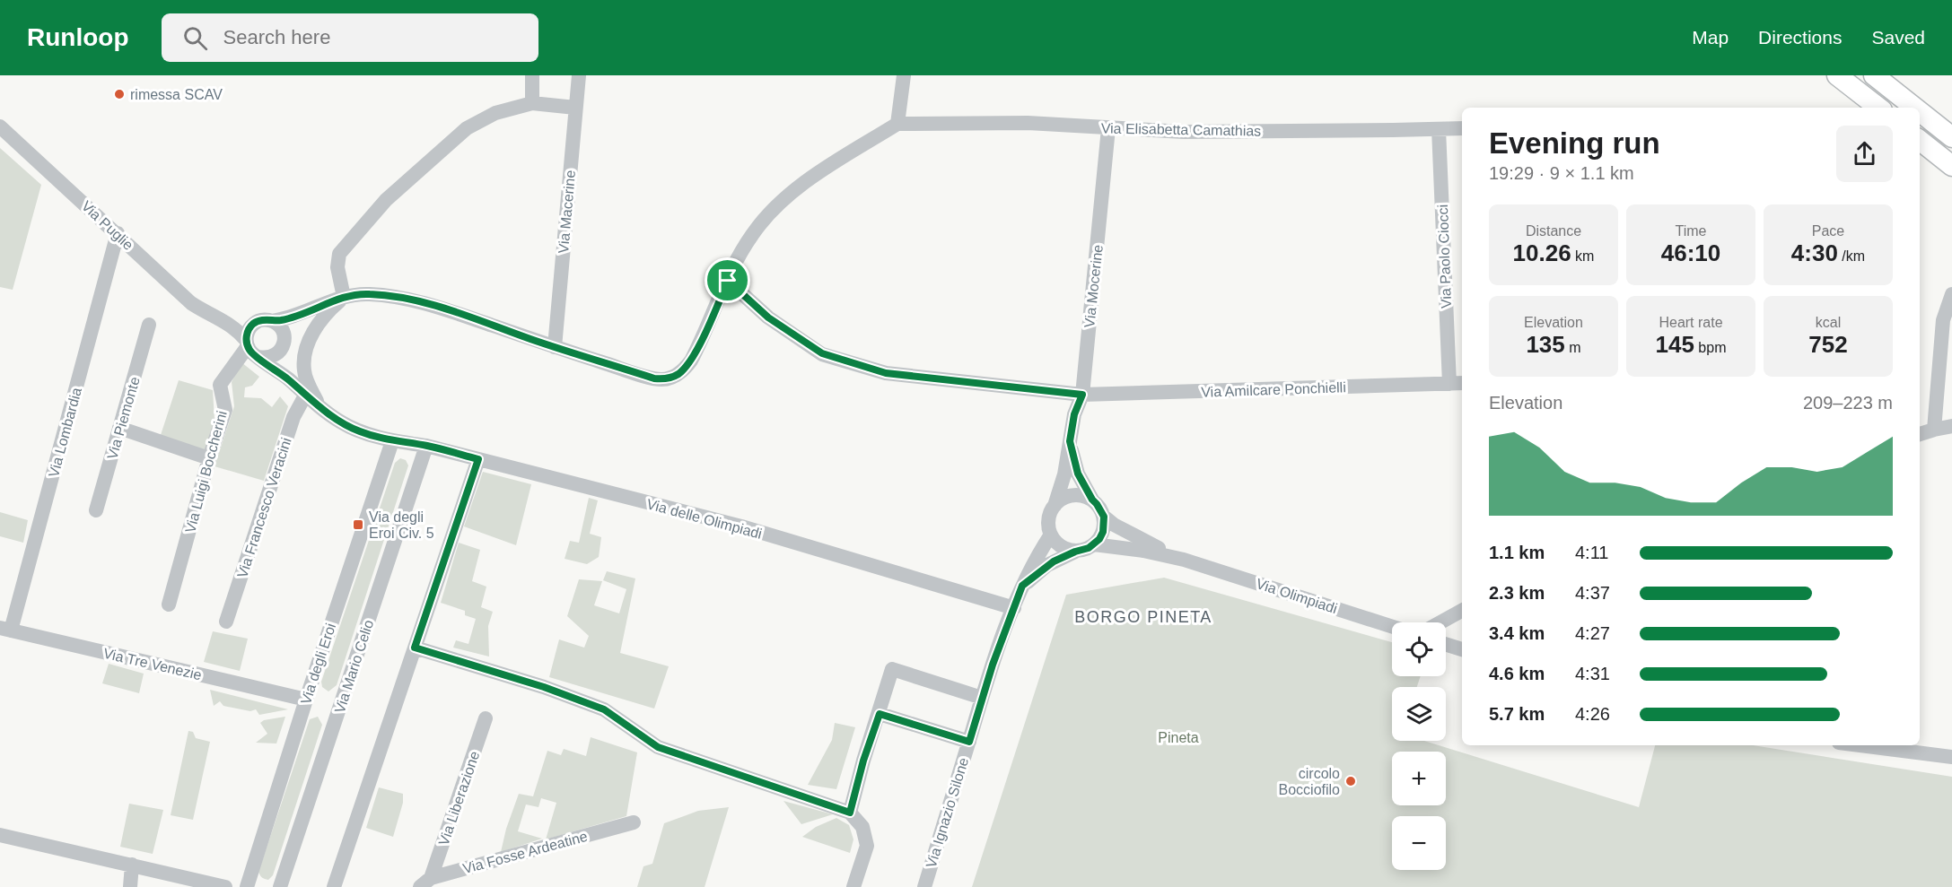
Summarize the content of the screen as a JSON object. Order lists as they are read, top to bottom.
{
  "streets": {
    "street": [
      "Via Elisabetta Camathias",
      "Via Macerine",
      "Via Puglie",
      "Via Paolo Ciocci",
      "Via Mocerine",
      "Via Amilcare Ponchielli",
      "Via Piemonte",
      "Via Lombardia",
      "Via Luigi Boccherini",
      "Via Francesco Veracini",
      "Via delle Olimpiadi",
      "Via Olimpiadi",
      "Via Tre Venezie",
      "Via degli Eroi",
      "Via Mario Celio",
      "Via Liberazione",
      "Via Ignazio Silone",
      "Via Fosse Ardeatine"
    ]
  },
  "crossings": [
    ["Via Elisabetta Camathias", "Via Puglie"],
    ["Via Elisabetta Camathias", "Via Paolo Ciocci"],
    ["Via Elisabetta Camathias", "Via Mocerine"],
    ["Via Macerine", "Via Puglie"],
    ["Via Puglie", "Via Amilcare Ponchielli"],
    ["Via Puglie", "Via Lombardia"],
    ["Via Puglie", "Via Luigi Boccherini"],
    ["Via Puglie", "Via Francesco Veracini"],
    ["Via Puglie", "Via delle Olimpiadi"],
    ["Via Puglie", "Via degli Eroi"],
    ["Via Paolo Ciocci", "Via Amilcare Ponchielli"],
    ["Via Mocerine", "Via Amilcare Ponchielli"],
    ["Via Mocerine", "Via Olimpiadi"],
    ["Via Mocerine", "Via Ignazio Silone"],
    ["Via Lombardia", "Via Tre Venezie"],
    ["Via delle Olimpiadi", "Via degli Eroi"],
    ["Via delle Olimpiadi", "Via Mario Celio"],
    ["Via delle Olimpiadi", "Via Ignazio Silone"],
    ["Via Olimpiadi", "Via Ignazio Silone"],
    ["Via Tre Venezie", "Via degli Eroi"],
    ["Via Liberazione", "Via Fosse Ardeatine"]
  ],
  "districts": ["BORGO PINETA"],
  "parks": ["Pineta"],
  "places": {
    "other": ["rimessa SCAV", "circolo Bocciofilo"],
    "transit": ["Via degli Eroi Civ. 5"]
  },
  "page": {
    "header": "Runloop",
    "search": "Search here",
    "nav": ["Map", "Directions", "Saved"],
    "heading": ["Evening run", "19:29 · 9 × 1.1 km"],
    "stats": [
      ["Distance", "10.26 km"],
      ["Time", "46:10"],
      ["Pace", "4:30 /km"],
      ["Elevation", "135 m"],
      ["Heart rate", "145 bpm"],
      ["kcal", "752"]
    ],
    "chart": ["Elevation", "209–223 m"],
    "list": [
      {
        "name": "1.1 km",
        "note": "4:11"
      },
      {
        "name": "2.3 km",
        "note": "4:37"
      },
      {
        "name": "3.4 km",
        "note": "4:27"
      },
      {
        "name": "4.6 km",
        "note": "4:31"
      },
      {
        "name": "5.7 km",
        "note": "4:26"
      }
    ],
    "map_buttons": ["+", "−"]
  }
}
